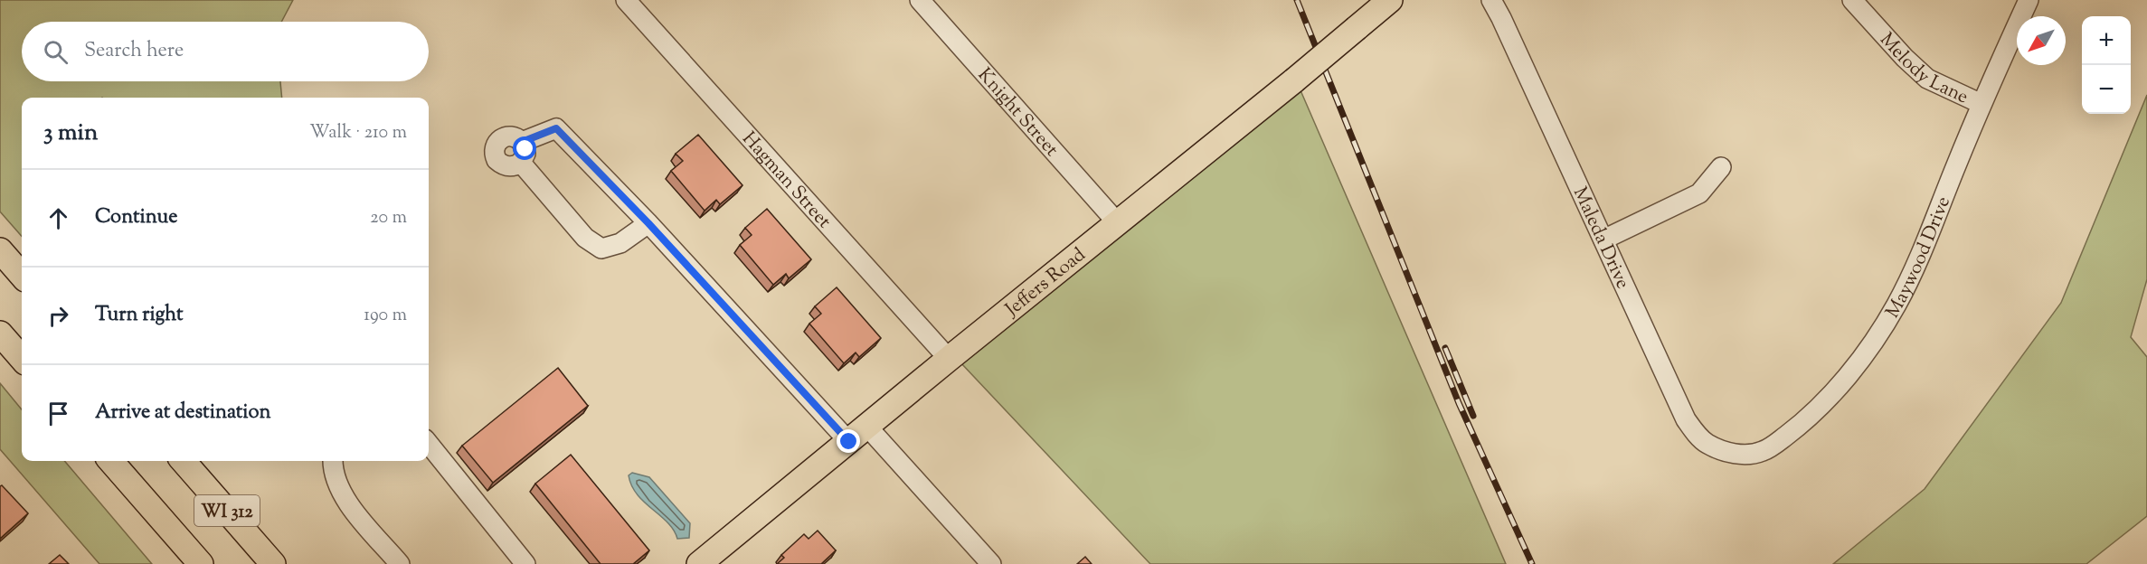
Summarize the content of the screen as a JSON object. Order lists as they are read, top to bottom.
{
  "streets": {
    "main road": ["Jeffers Road", "WI 312"],
    "street": [
      "Melody Lane",
      "Knight Street",
      "Hagman Street",
      "Maleda Drive",
      "Maywood Drive"
    ]
  },
  "crossings": [
    ["Melody Lane", "Maywood Drive"],
    ["Knight Street", "Jeffers Road"],
    ["Hagman Street", "Jeffers Road"],
    ["Maleda Drive", "Maywood Drive"]
  ],
  "north": "bottom left",
  "page": {
    "map_buttons": ["+", "−"],
    "search": "Search here",
    "heading": ["3 min", "Walk · 210 m"],
    "list": [
      ["Continue", "20 m"],
      ["Turn right", "190 m"],
      "Arrive at destination"
    ]
  }
}
